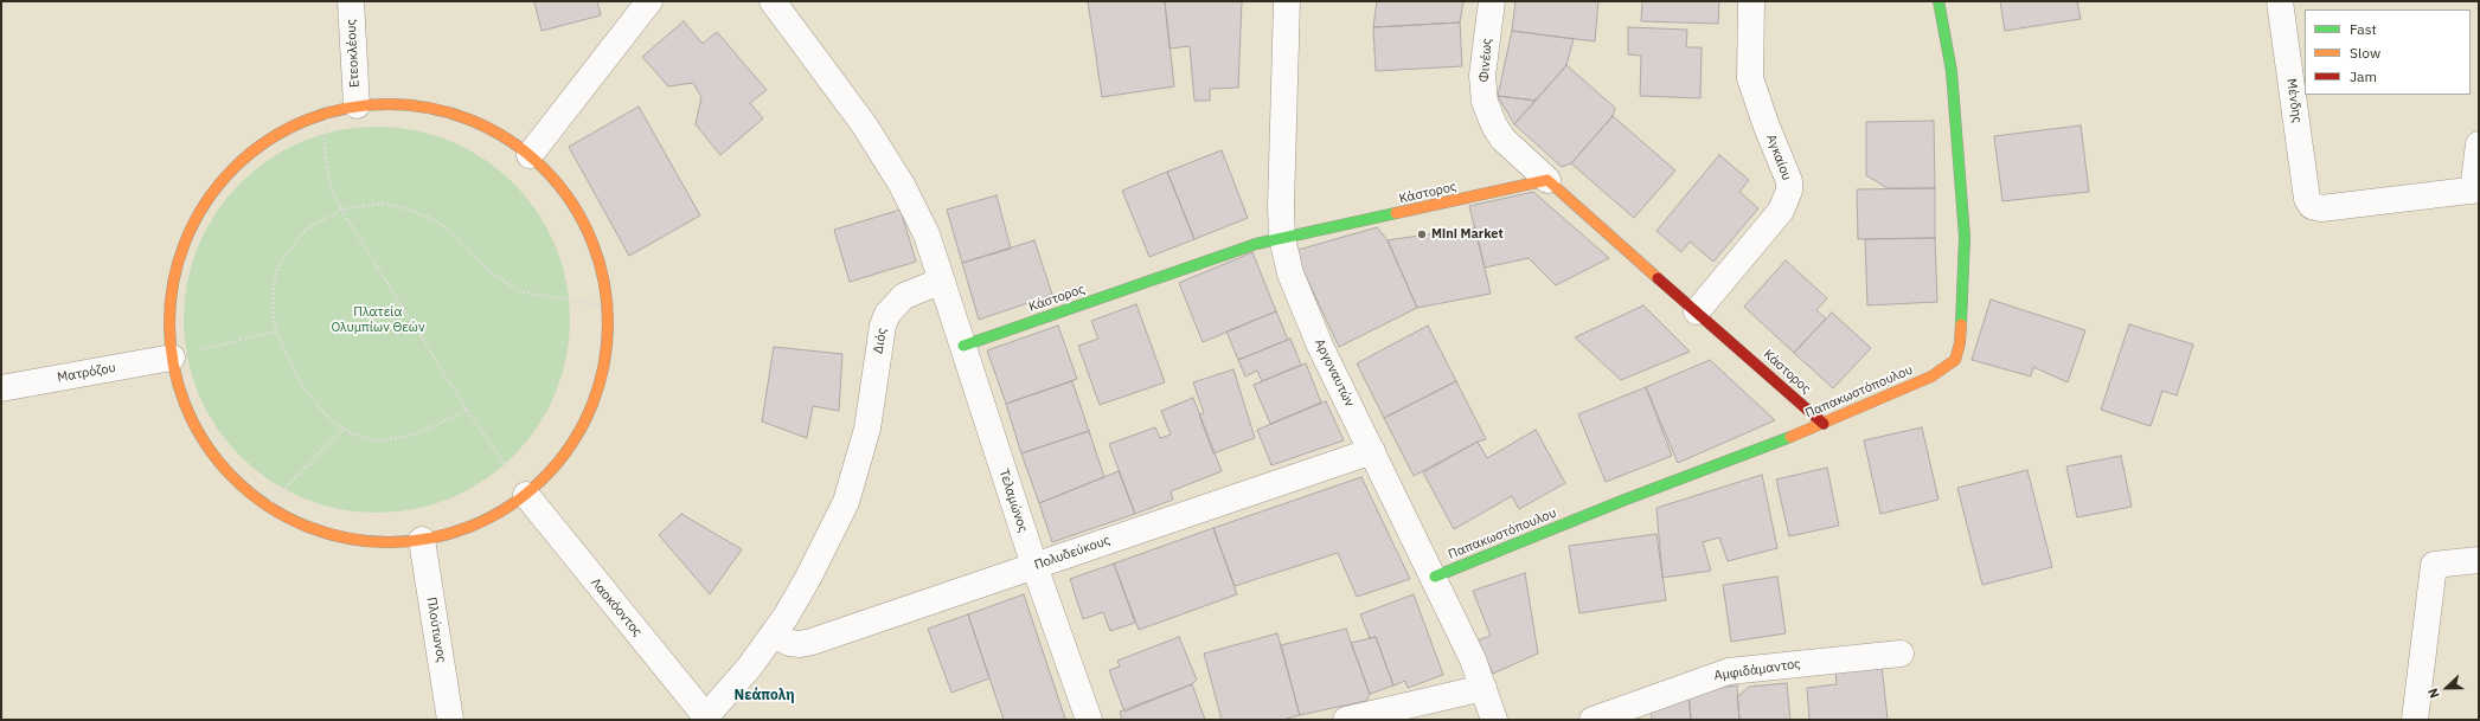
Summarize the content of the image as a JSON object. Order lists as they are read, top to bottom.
{
  "streets": {
    "street": [
      "Ετεοκλέους",
      "Φινέως",
      "Μένδης",
      "Αγκαίου",
      "Κάστορος",
      "Διός",
      "Ματρόζου",
      "Αργοναυτών",
      "Παπακωστόπουλου",
      "Τελαμώνος",
      "Πολυδεύκους",
      "Λαοκόοντος",
      "Πλούτωνος",
      "Αμφιδάμαντος"
    ]
  },
  "crossings": [
    ["Φινέως", "Κάστορος"],
    ["Αγκαίου", "Κάστορος"],
    ["Κάστορος", "Αργοναυτών"],
    ["Κάστορος", "Παπακωστόπουλου"],
    ["Κάστορος", "Τελαμώνος"],
    ["Διός", "Τελαμώνος"],
    ["Διός", "Πολυδεύκους"],
    ["Διός", "Λαοκόοντος"],
    ["Αργοναυτών", "Παπακωστόπουλου"],
    ["Αργοναυτών", "Πολυδεύκους"],
    ["Τελαμώνος", "Πολυδεύκους"]
  ],
  "districts": ["Νεάπολη"],
  "parks": ["Πλατεία Ολυμπίων Θεών"],
  "places": ["Mini Market"],
  "legend": ["Fast", "Slow", "Jam"],
  "north": "left"
}
